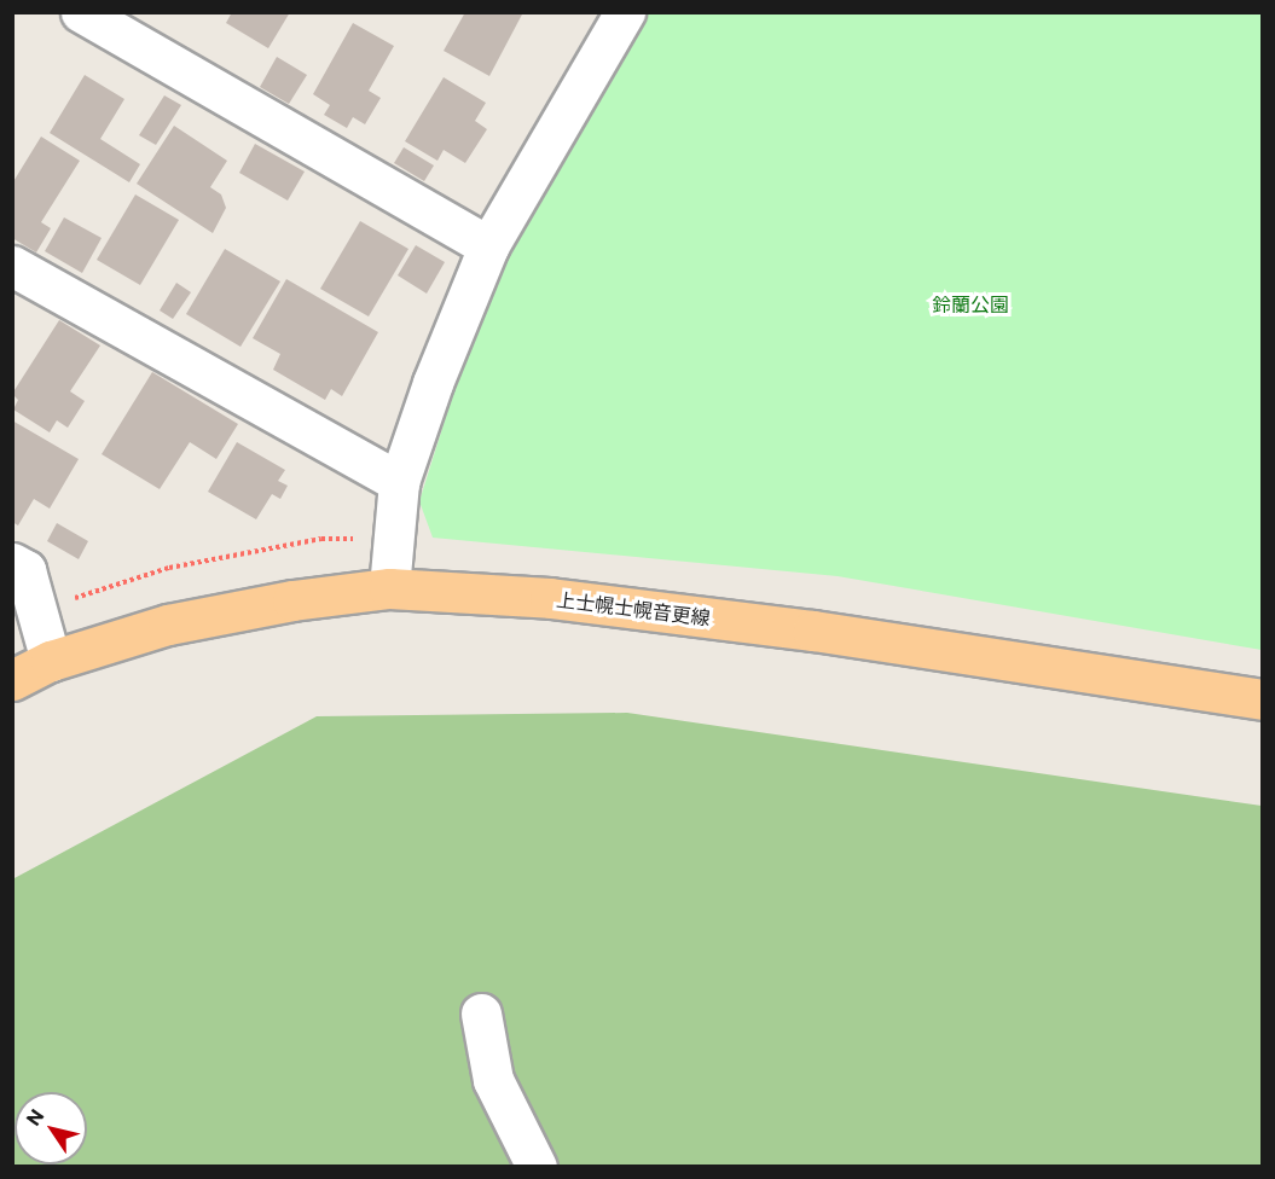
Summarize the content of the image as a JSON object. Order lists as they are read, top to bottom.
{
  "streets": {
    "main road": ["上士幌士幌音更線"]
  },
  "parks": ["鈴蘭公園"],
  "north": "top left"
}
